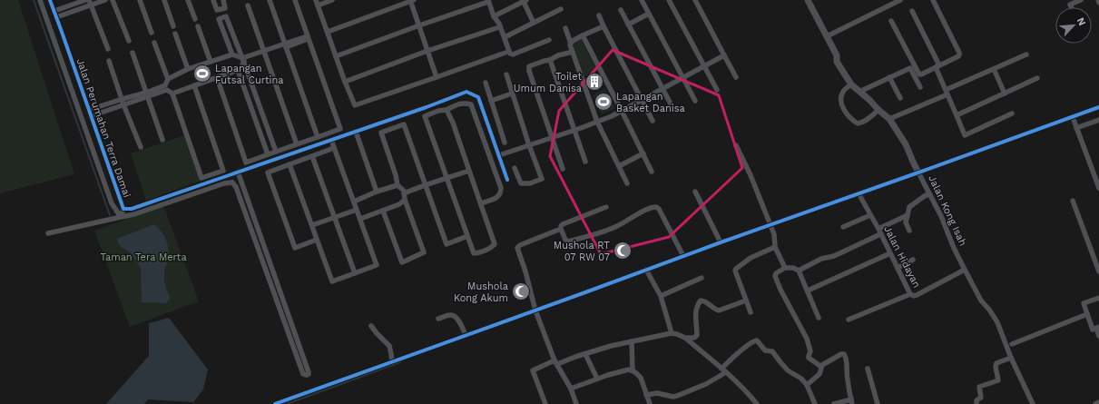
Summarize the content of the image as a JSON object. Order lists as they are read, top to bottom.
{
  "streets": {
    "street": ["Jalan Perumahan Terra Damai", "Jalan Kong Isah", "Jalan Hidayan"]
  },
  "crossings": [
    ["Jalan Kong Isah", "Jalan Hidayan"]
  ],
  "parks": ["Taman Tera Merta"],
  "places": {
    "sports": ["Lapangan Futsal Curtina", "Lapangan Basket Danisa"],
    "building": ["Toilet Umum Danisa"],
    "mosque": ["Mushola RT 07 RW 07", "Mushola Kong Akum"]
  },
  "north": "top right"
}
